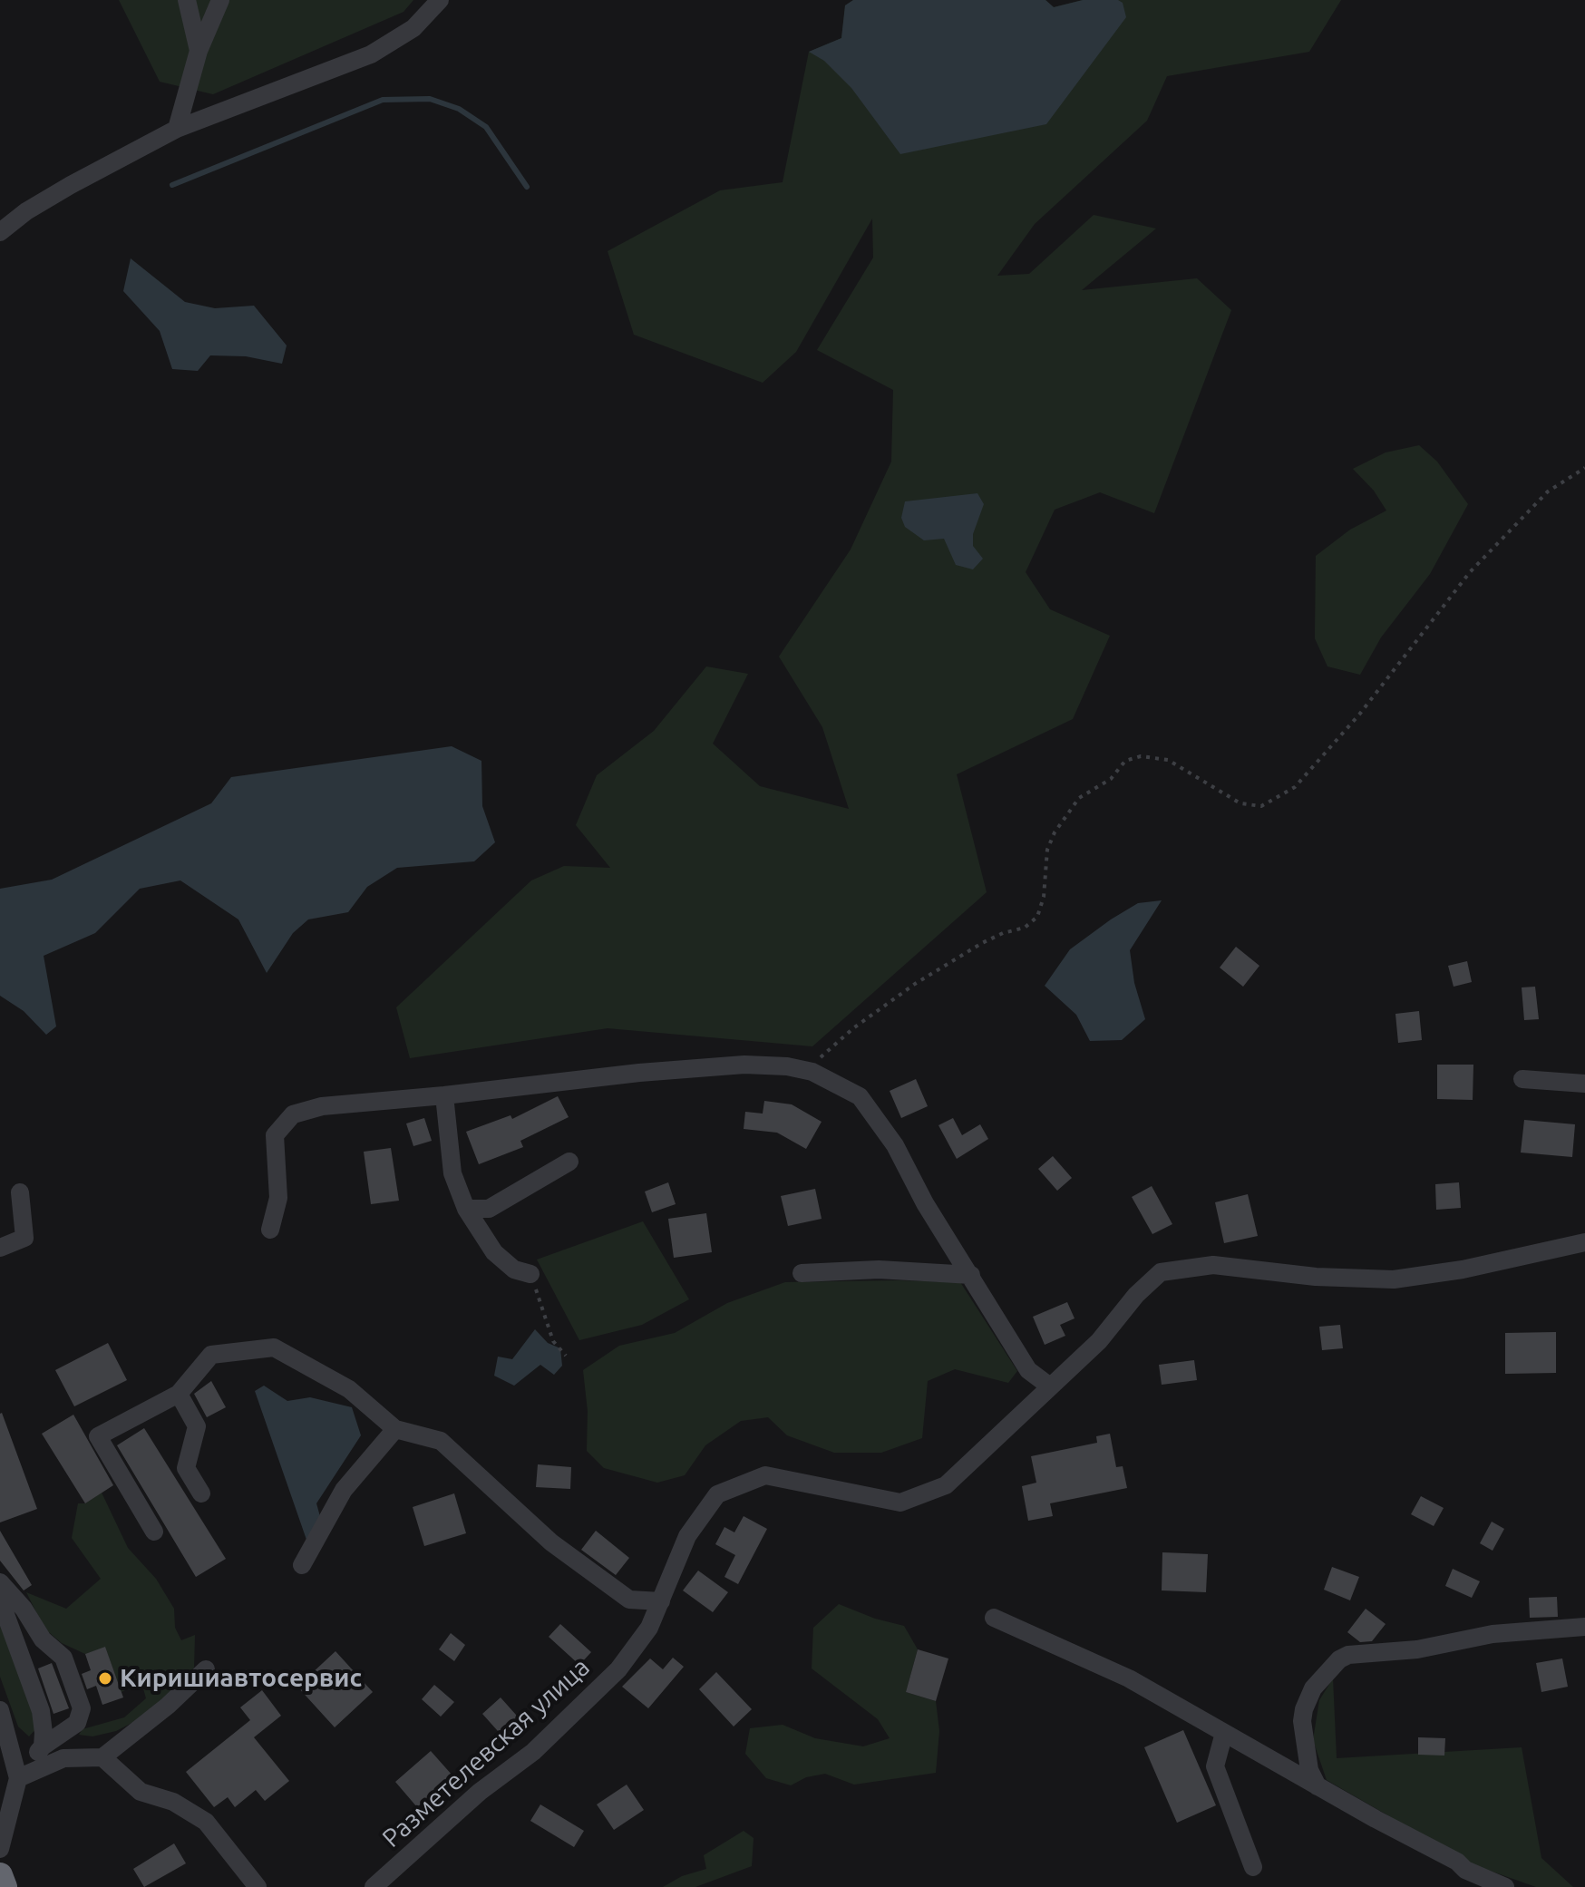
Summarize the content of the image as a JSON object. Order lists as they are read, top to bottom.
{
  "streets": {
    "street": ["Разметелевская улица"]
  },
  "places": ["Киришиавтосервис"]
}
